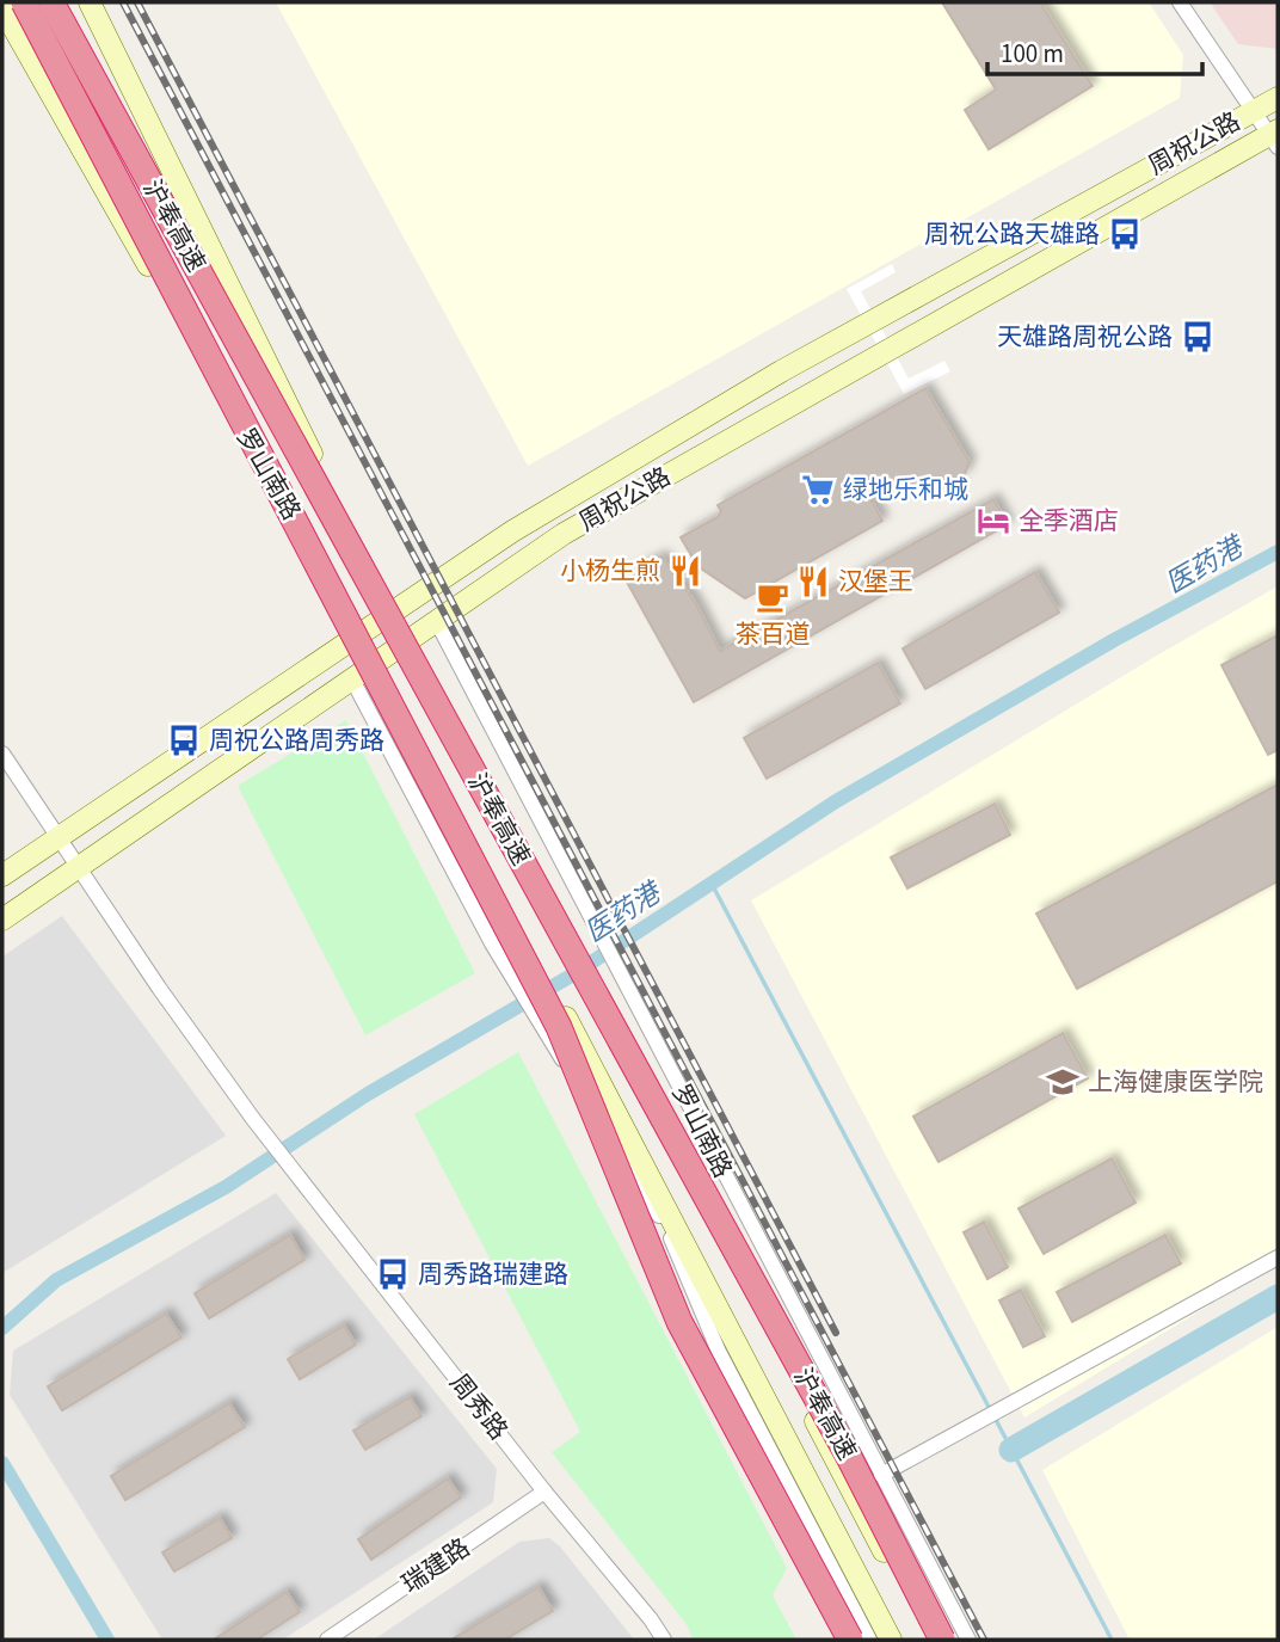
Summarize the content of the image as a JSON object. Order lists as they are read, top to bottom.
{
  "streets": {
    "highway": ["沪奉高速"],
    "main road": ["周祝公路", "罗山南路"],
    "street": ["周秀路", "瑞建路"]
  },
  "crossings": [
    ["周祝公路", "罗山南路"],
    ["周祝公路", "周秀路"],
    ["周秀路", "瑞建路"]
  ],
  "water": ["医药港"],
  "places": {
    "bus stop": [
      "周祝公路天雄路",
      "天雄路周祝公路",
      "周祝公路周秀路",
      "周秀路瑞建路"
    ],
    "supermarket": ["绿地乐和城"],
    "hotel": ["全季酒店"],
    "restaurant": ["小杨生煎", "汉堡王"],
    "cafe": ["茶百道"],
    "school or university": ["上海健康医学院"]
  },
  "scale_bar": "100 m"
}
